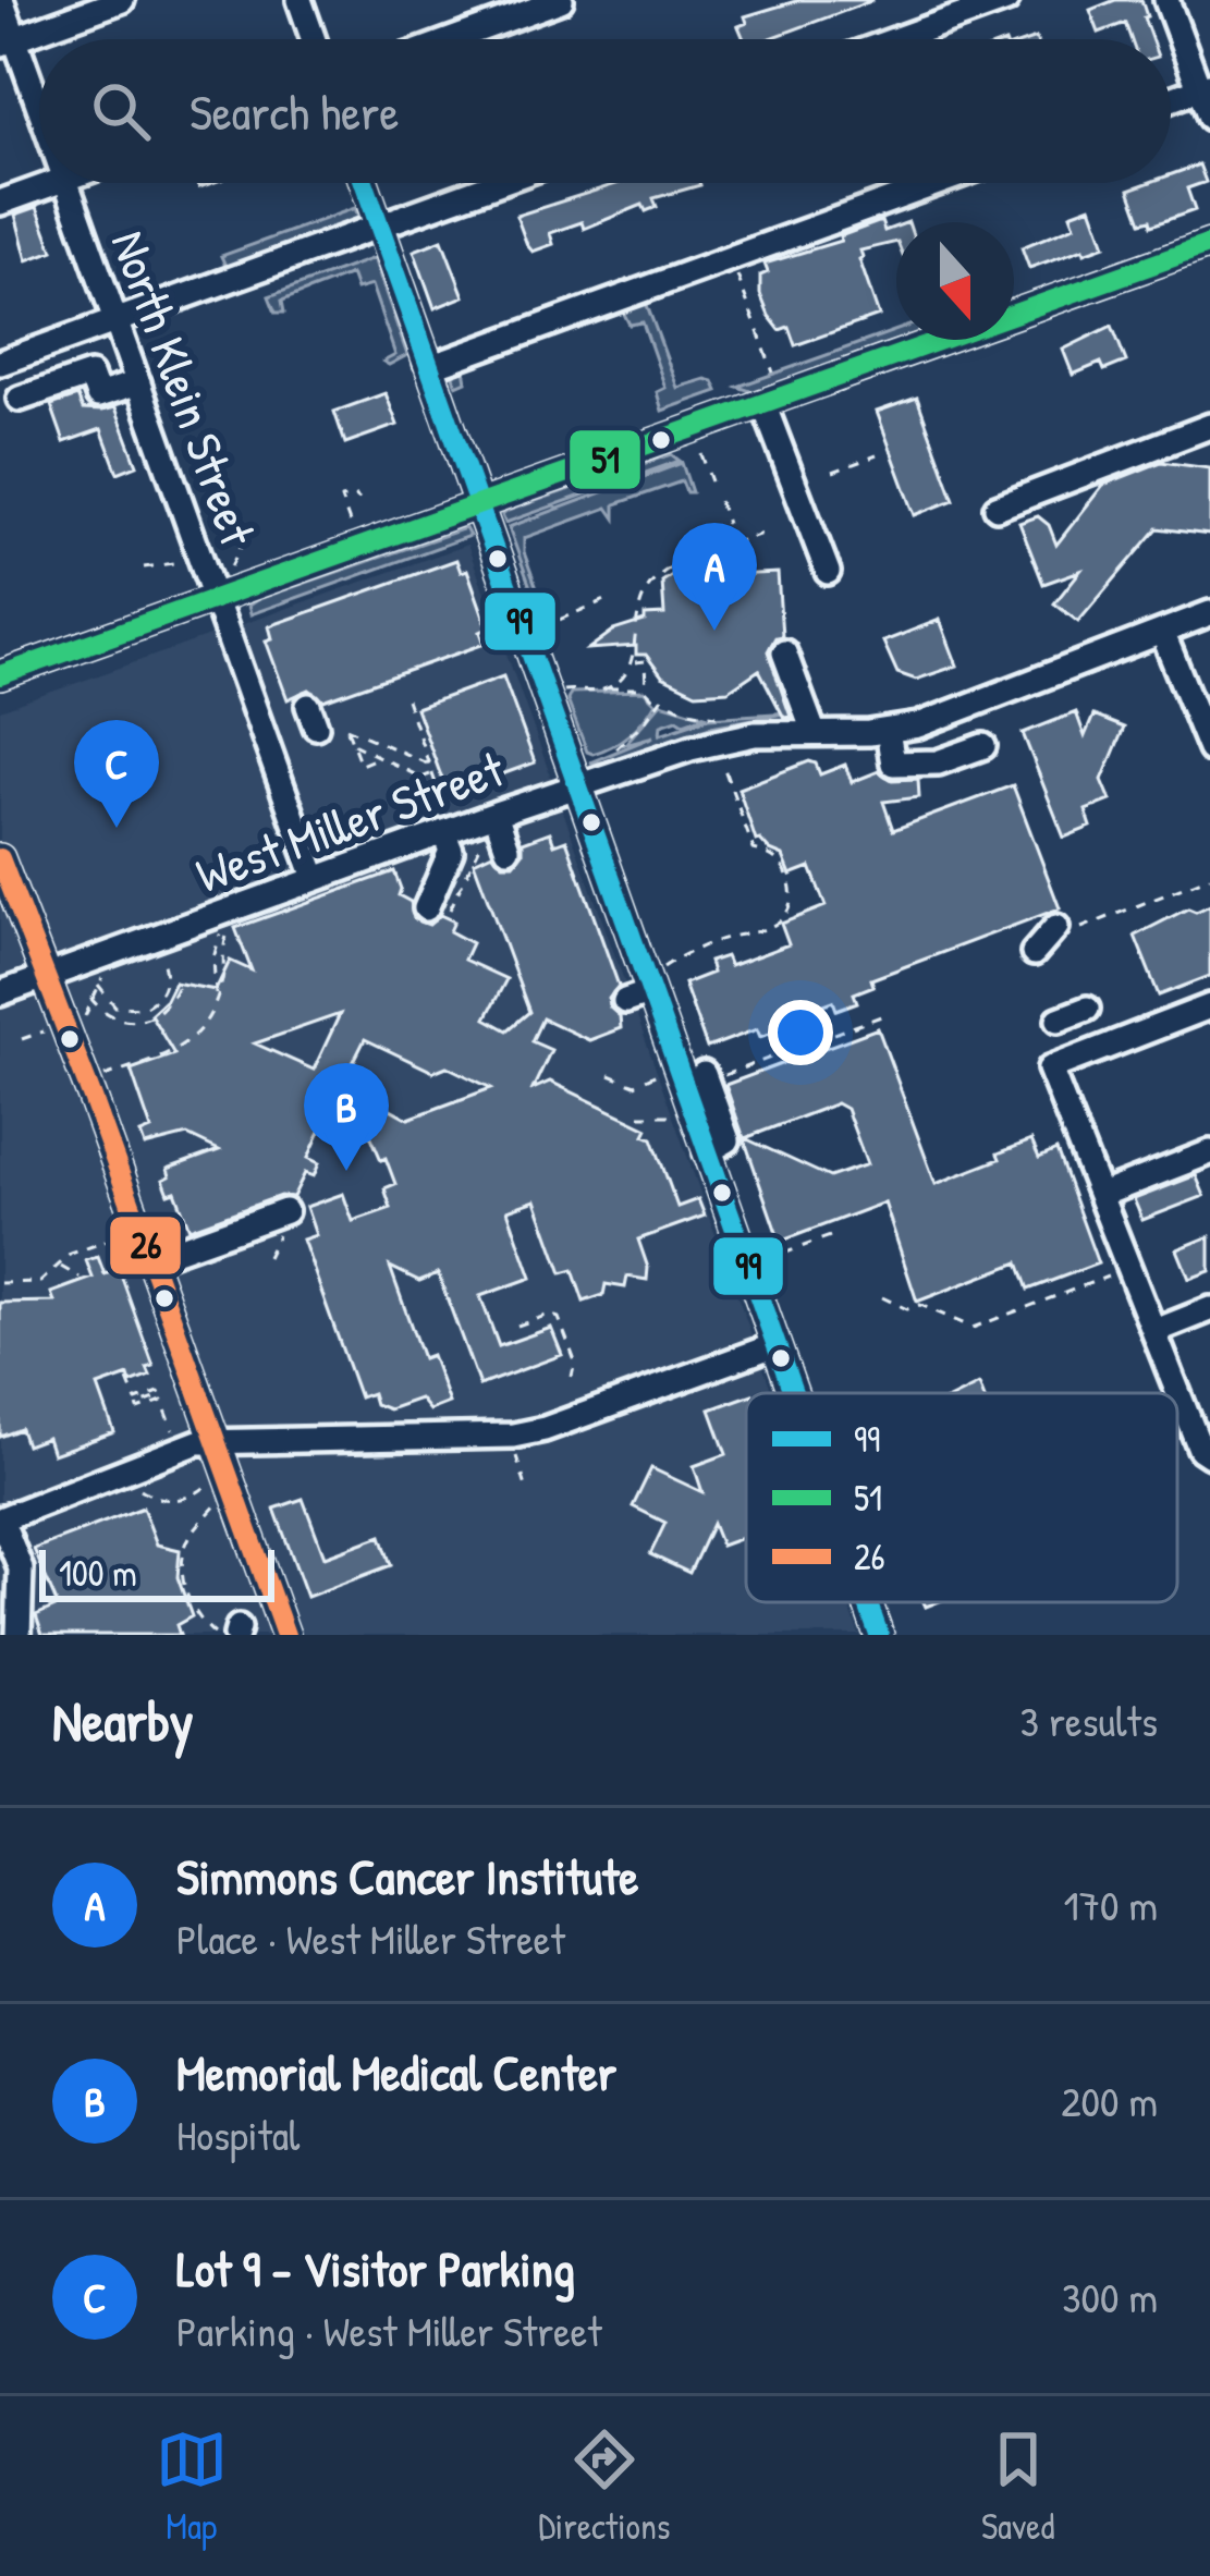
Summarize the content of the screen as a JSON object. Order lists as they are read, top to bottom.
{
  "streets": {
    "street": ["North Klein Street", "West Miller Street"]
  },
  "crossings": [
    ["North Klein Street", "West Miller Street"]
  ],
  "lines": ["transit line 99", "transit line 51", "transit line 26"],
  "legend": ["99", "51", "26"],
  "scale_bar": "100 m",
  "north": "bottom",
  "page": {
    "search": "Search here",
    "pins": ["A", "C", "B"],
    "scale": "100 m",
    "heading": ["Nearby", "3 results"],
    "list": [
      {
        "mark": "A",
        "name": "Simmons Cancer Institute",
        "note": "Place · West Miller Street",
        "value": "170 m"
      },
      {
        "mark": "B",
        "name": "Memorial Medical Center",
        "note": "Hospital",
        "value": "200 m"
      },
      {
        "mark": "C",
        "name": "Lot 9 - Visitor Parking",
        "note": "Parking · West Miller Street",
        "value": "300 m"
      }
    ],
    "nav": ["Map", "Directions", "Saved"]
  }
}
